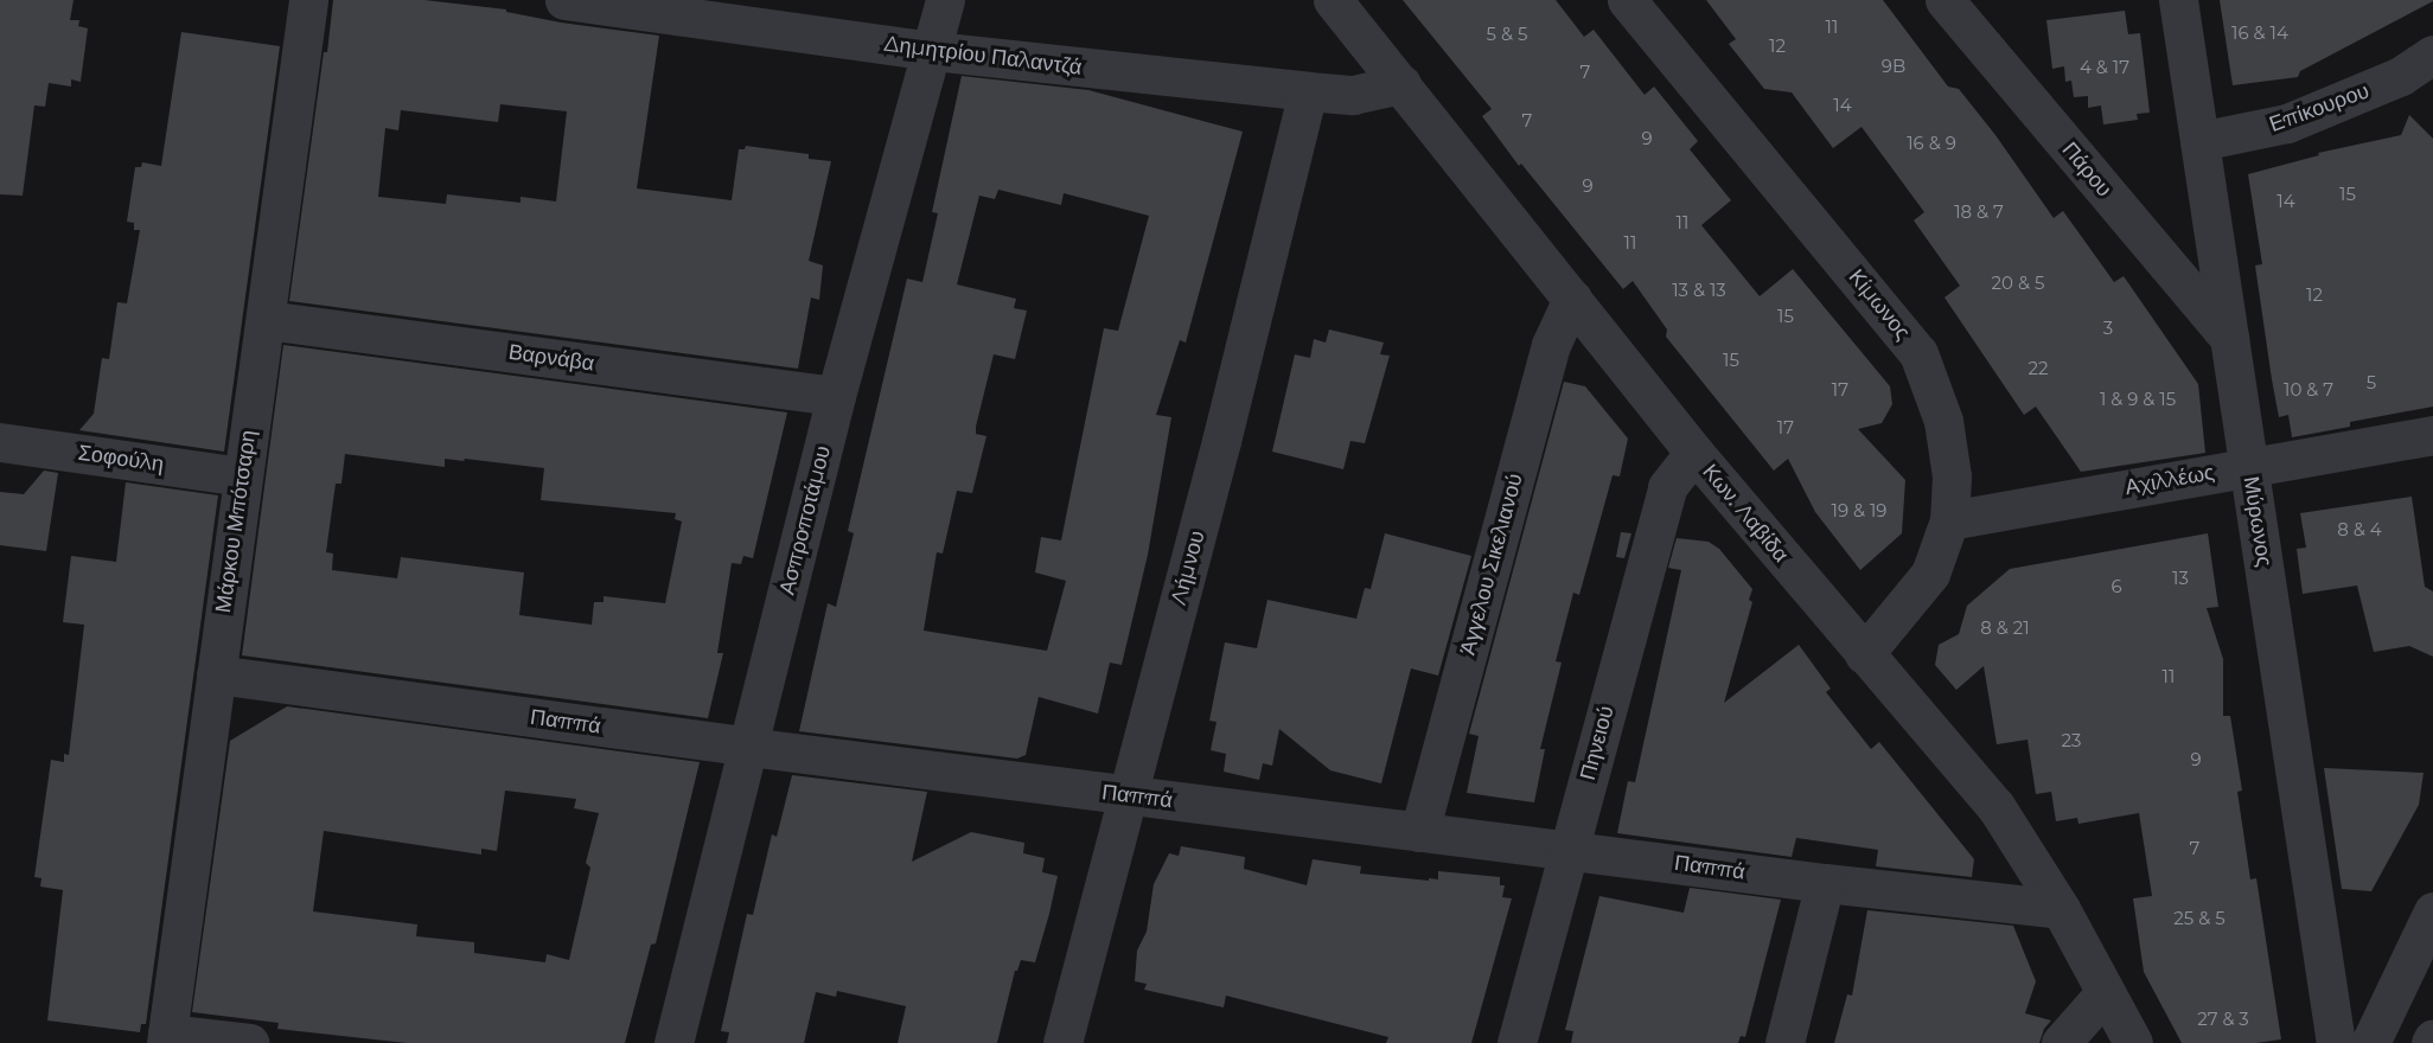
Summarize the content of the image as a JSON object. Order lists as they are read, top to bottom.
{
  "streets": {
    "street": [
      "Δημητρίου Παλαντζά",
      "Επίκουρου",
      "Πάρου",
      "Κίμωνος",
      "Βαρνάβα",
      "Σοφούλη",
      "Αχιλλέως",
      "Κων. Λαβίδα",
      "Ασπροποτάμου",
      "Μάρκου Μπότσαρη",
      "Μύρωνος",
      "Άγγελου Σικελιανού",
      "Λήμνου",
      "Παππά",
      "Πηνειού"
    ]
  },
  "crossings": [
    ["Δημητρίου Παλαντζά", "Κων. Λαβίδα"],
    ["Δημητρίου Παλαντζά", "Ασπροποτάμου"],
    ["Δημητρίου Παλαντζά", "Λήμνου"],
    ["Επίκουρου", "Μύρωνος"],
    ["Πάρου", "Μύρωνος"],
    ["Κίμωνος", "Αχιλλέως"],
    ["Κίμωνος", "Κων. Λαβίδα"],
    ["Βαρνάβα", "Ασπροποτάμου"],
    ["Βαρνάβα", "Μάρκου Μπότσαρη"],
    ["Σοφούλη", "Μάρκου Μπότσαρη"],
    ["Αχιλλέως", "Μύρωνος"],
    ["Κων. Λαβίδα", "Άγγελου Σικελιανού"],
    ["Κων. Λαβίδα", "Παππά"],
    ["Κων. Λαβίδα", "Πηνειού"],
    ["Ασπροποτάμου", "Παππά"],
    ["Μάρκου Μπότσαρη", "Παππά"],
    ["Άγγελου Σικελιανού", "Παππά"],
    ["Λήμνου", "Παππά"],
    ["Παππά", "Πηνειού"]
  ],
  "house_numbers": [
    "11",
    "16 & 14",
    "5 & 5",
    "12",
    "9B",
    "4 & 17",
    "7",
    "14",
    "7",
    "9",
    "16 & 9",
    "9",
    "15",
    "14",
    "18 & 7",
    "11",
    "11",
    "20 & 5",
    "13 & 13",
    "12",
    "15",
    "3",
    "15",
    "22",
    "5",
    "17",
    "10 & 7",
    "1 & 9 & 15",
    "17",
    "19 & 19",
    "8 & 4",
    "13",
    "6",
    "8 & 21",
    "11",
    "23",
    "9",
    "7",
    "25 & 5",
    "27 & 3"
  ]
}
